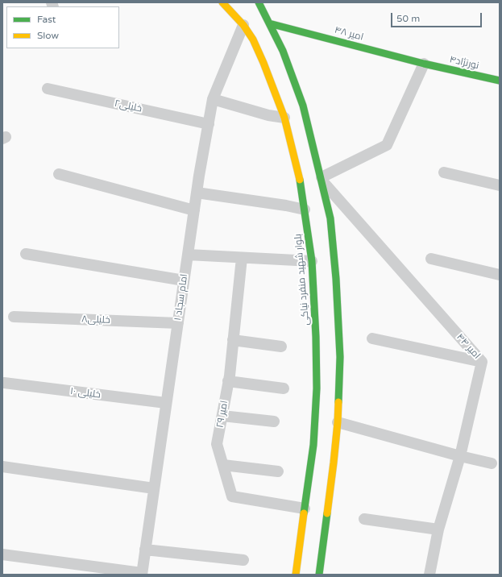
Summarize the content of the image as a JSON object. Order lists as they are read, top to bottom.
{
  "streets": {
    "main road": ["امیر ۴۸", "نورنژاد۴", "بلوار شهید منفرد نیاکی"],
    "street": [
      "خلیلی۲",
      "امام سجاد ۱",
      "خلیلی۸",
      "امیر ۴۴",
      "خلیلی ۱۰",
      "امیر ۲۹"
    ]
  },
  "crossings": [
    ["امیر ۴۸", "نورنژاد۴"],
    ["خلیلی۲", "امام سجاد ۱"],
    ["بلوار شهید منفرد نیاکی", "امام سجاد ۱"],
    ["بلوار شهید منفرد نیاکی", "امیر ۲۹"],
    ["امام سجاد ۱", "خلیلی۸"],
    ["امام سجاد ۱", "خلیلی ۱۰"]
  ],
  "legend": ["Fast", "Slow"],
  "scale_bar": "50 m"
}
